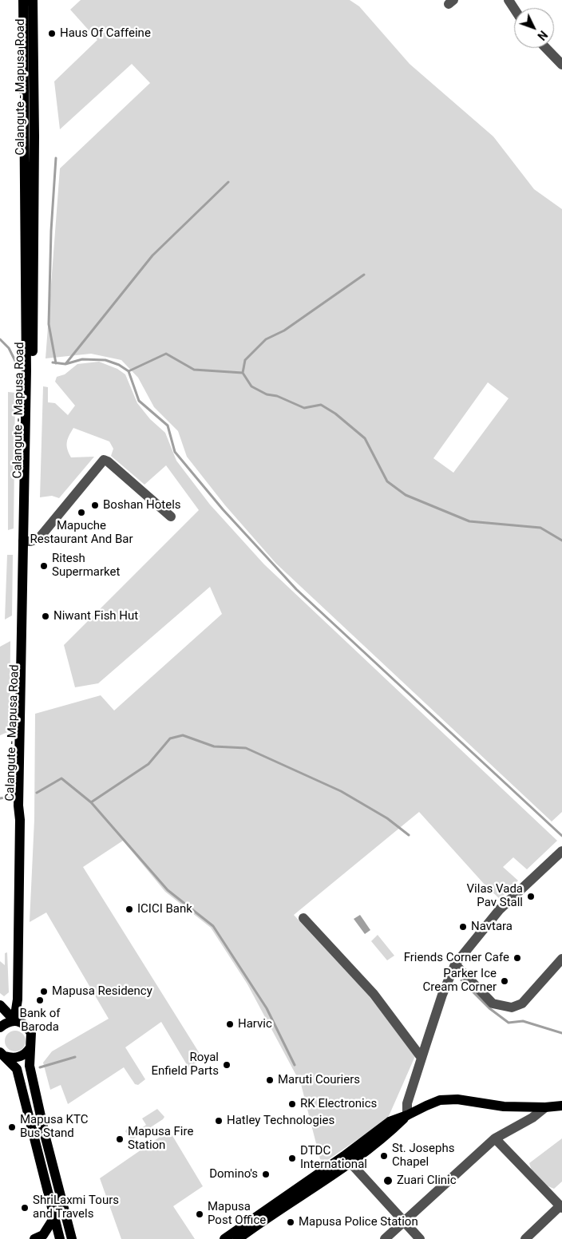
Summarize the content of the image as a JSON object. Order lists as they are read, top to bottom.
{
  "streets": {
    "main road": ["Calangute - Mapusa Road"]
  },
  "places": [
    "Haus Of Caffeine",
    "Boshan Hotels",
    "Mapuche Restaurant And Bar",
    "Ritesh Supermarket",
    "Niwant Fish Hut",
    "Vilas Vada Pav Stall",
    "ICICI Bank",
    "Navtara",
    "Friends Corner Cafe",
    "Parker Ice Cream Corner",
    "Mapusa Residency",
    "Bank of Baroda",
    "Harvic",
    "Royal Enfield Parts",
    "Maruti Couriers",
    "RK Electronics",
    "Hatley Technologies",
    "Mapusa KTC Bus Stand",
    "Mapusa Fire Station",
    "St. Josephs Chapel",
    "DTDC International",
    "Domino's",
    "Zuari Clinic",
    "ShriLaxmi Tours and Travels",
    "Mapusa Post Office",
    "Mapusa Police Station"
  ],
  "north": "bottom right"
}
